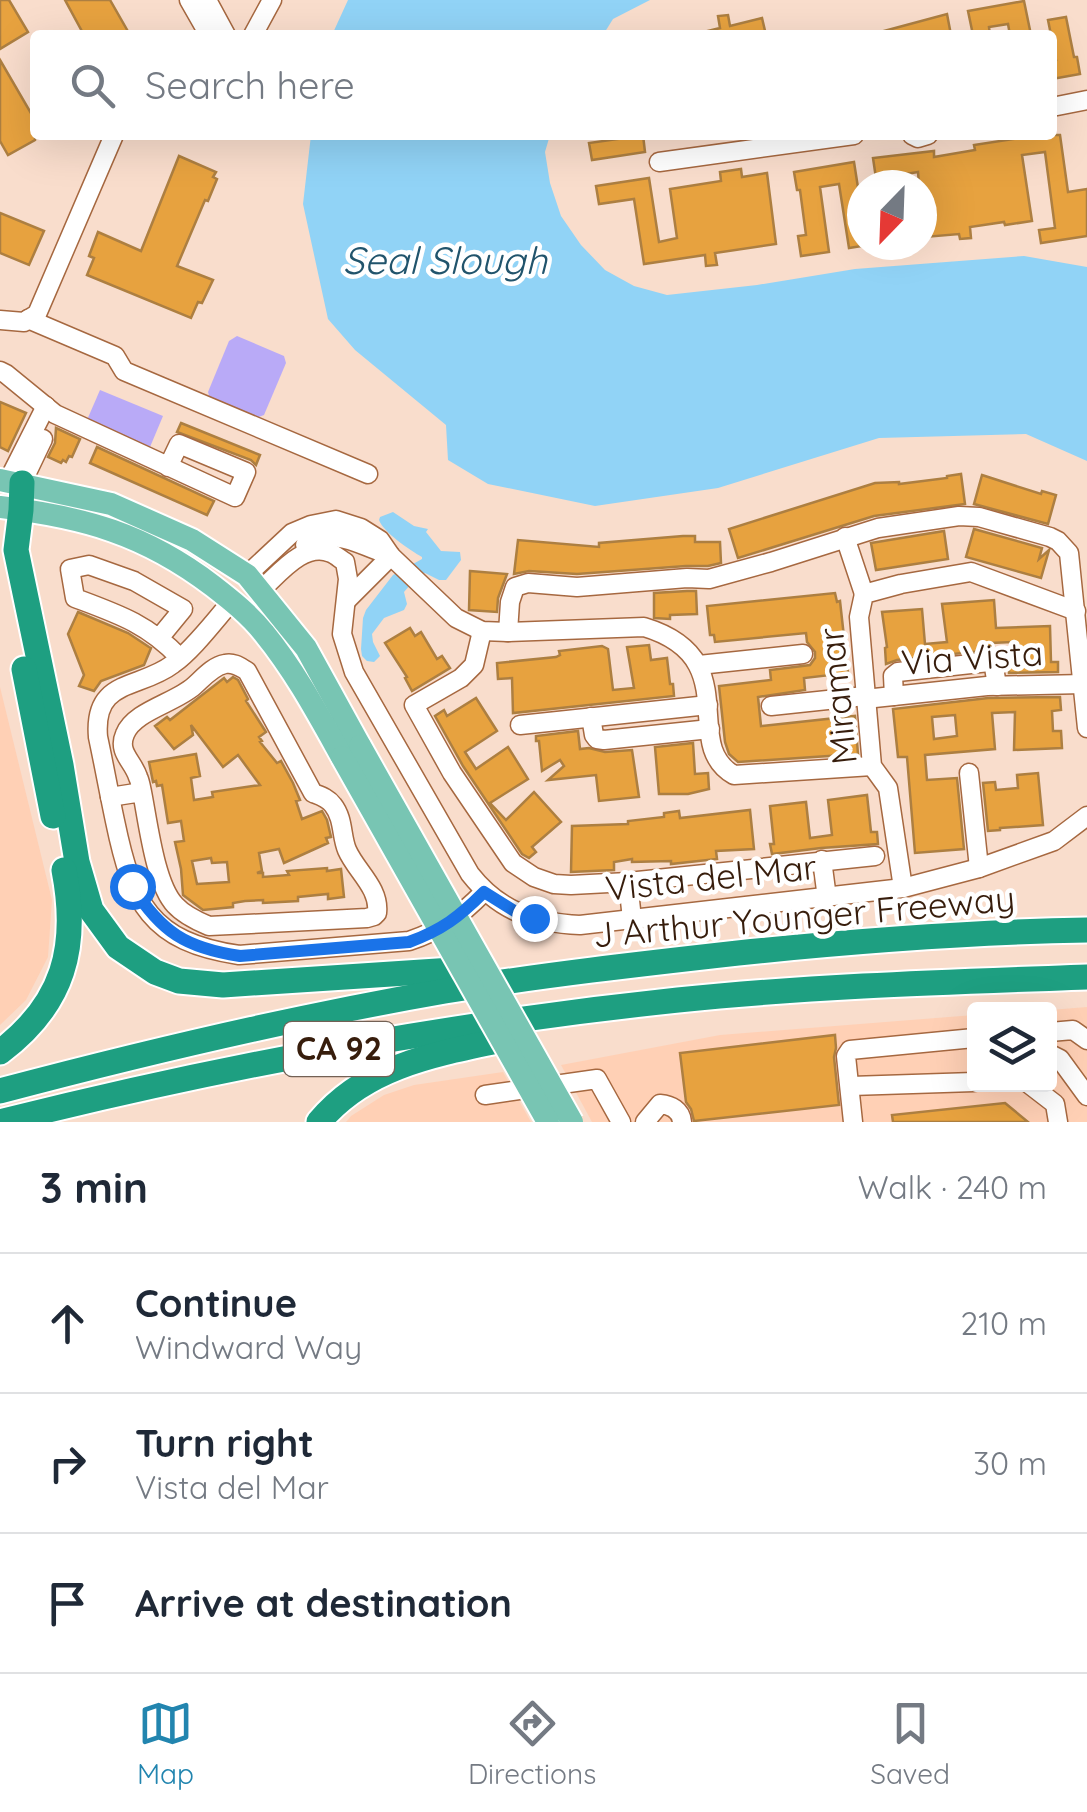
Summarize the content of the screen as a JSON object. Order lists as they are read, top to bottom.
{
  "streets": {
    "highway": ["J Arthur Younger Freeway", "CA 92"],
    "street": ["Via Vista", "Miramar", "Vista del Mar"]
  },
  "crossings": [
    ["Via Vista", "Miramar"],
    ["Miramar", "Vista del Mar"]
  ],
  "water": ["Seal Slough"],
  "north": "bottom left",
  "page": {
    "search": "Search here",
    "heading": ["3 min", "Walk · 240 m"],
    "list": [
      ["Continue", "Windward Way", "210 m"],
      ["Turn right", "Vista del Mar", "30 m"],
      "Arrive at destination"
    ],
    "nav": ["Map", "Directions", "Saved"]
  }
}
